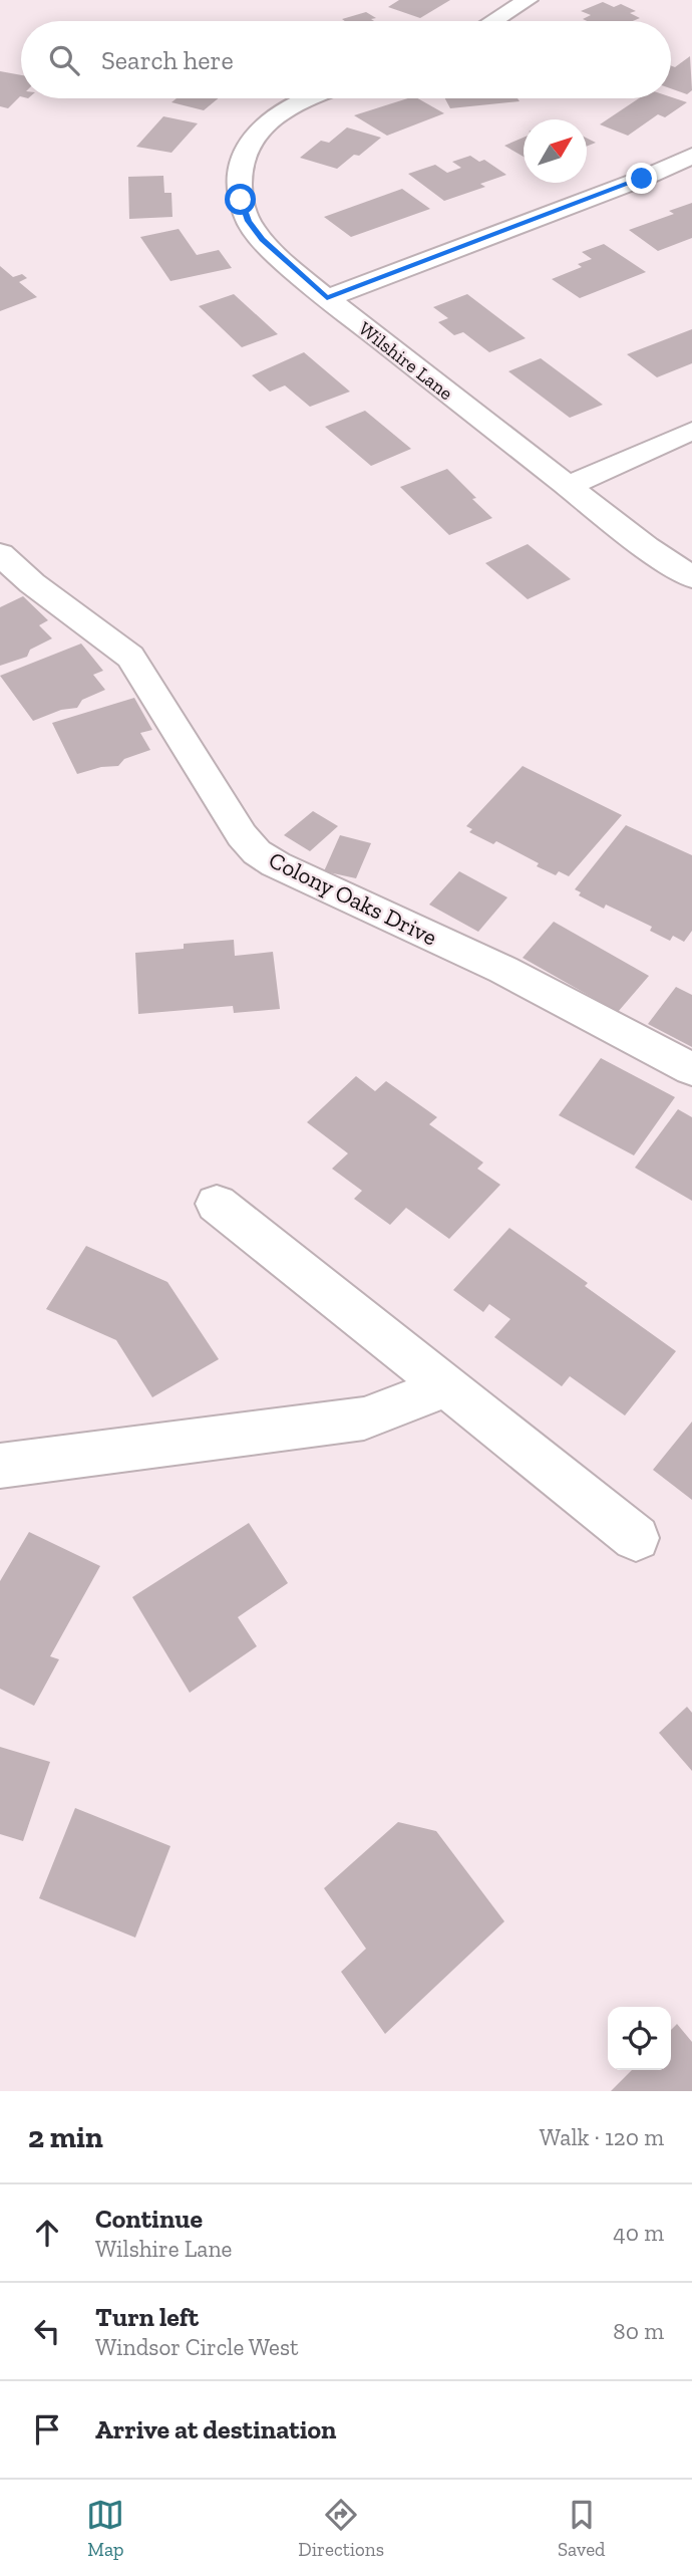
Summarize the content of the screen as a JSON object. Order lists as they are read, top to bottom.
{
  "streets": {
    "street": ["Wilshire Lane", "Colony Oaks Drive"]
  },
  "north": "top right",
  "page": {
    "search": "Search here",
    "heading": ["2 min", "Walk · 120 m"],
    "list": [
      ["Continue", "Wilshire Lane", "40 m"],
      ["Turn left", "Windsor Circle West", "80 m"],
      "Arrive at destination"
    ],
    "nav": ["Map", "Directions", "Saved"]
  }
}
